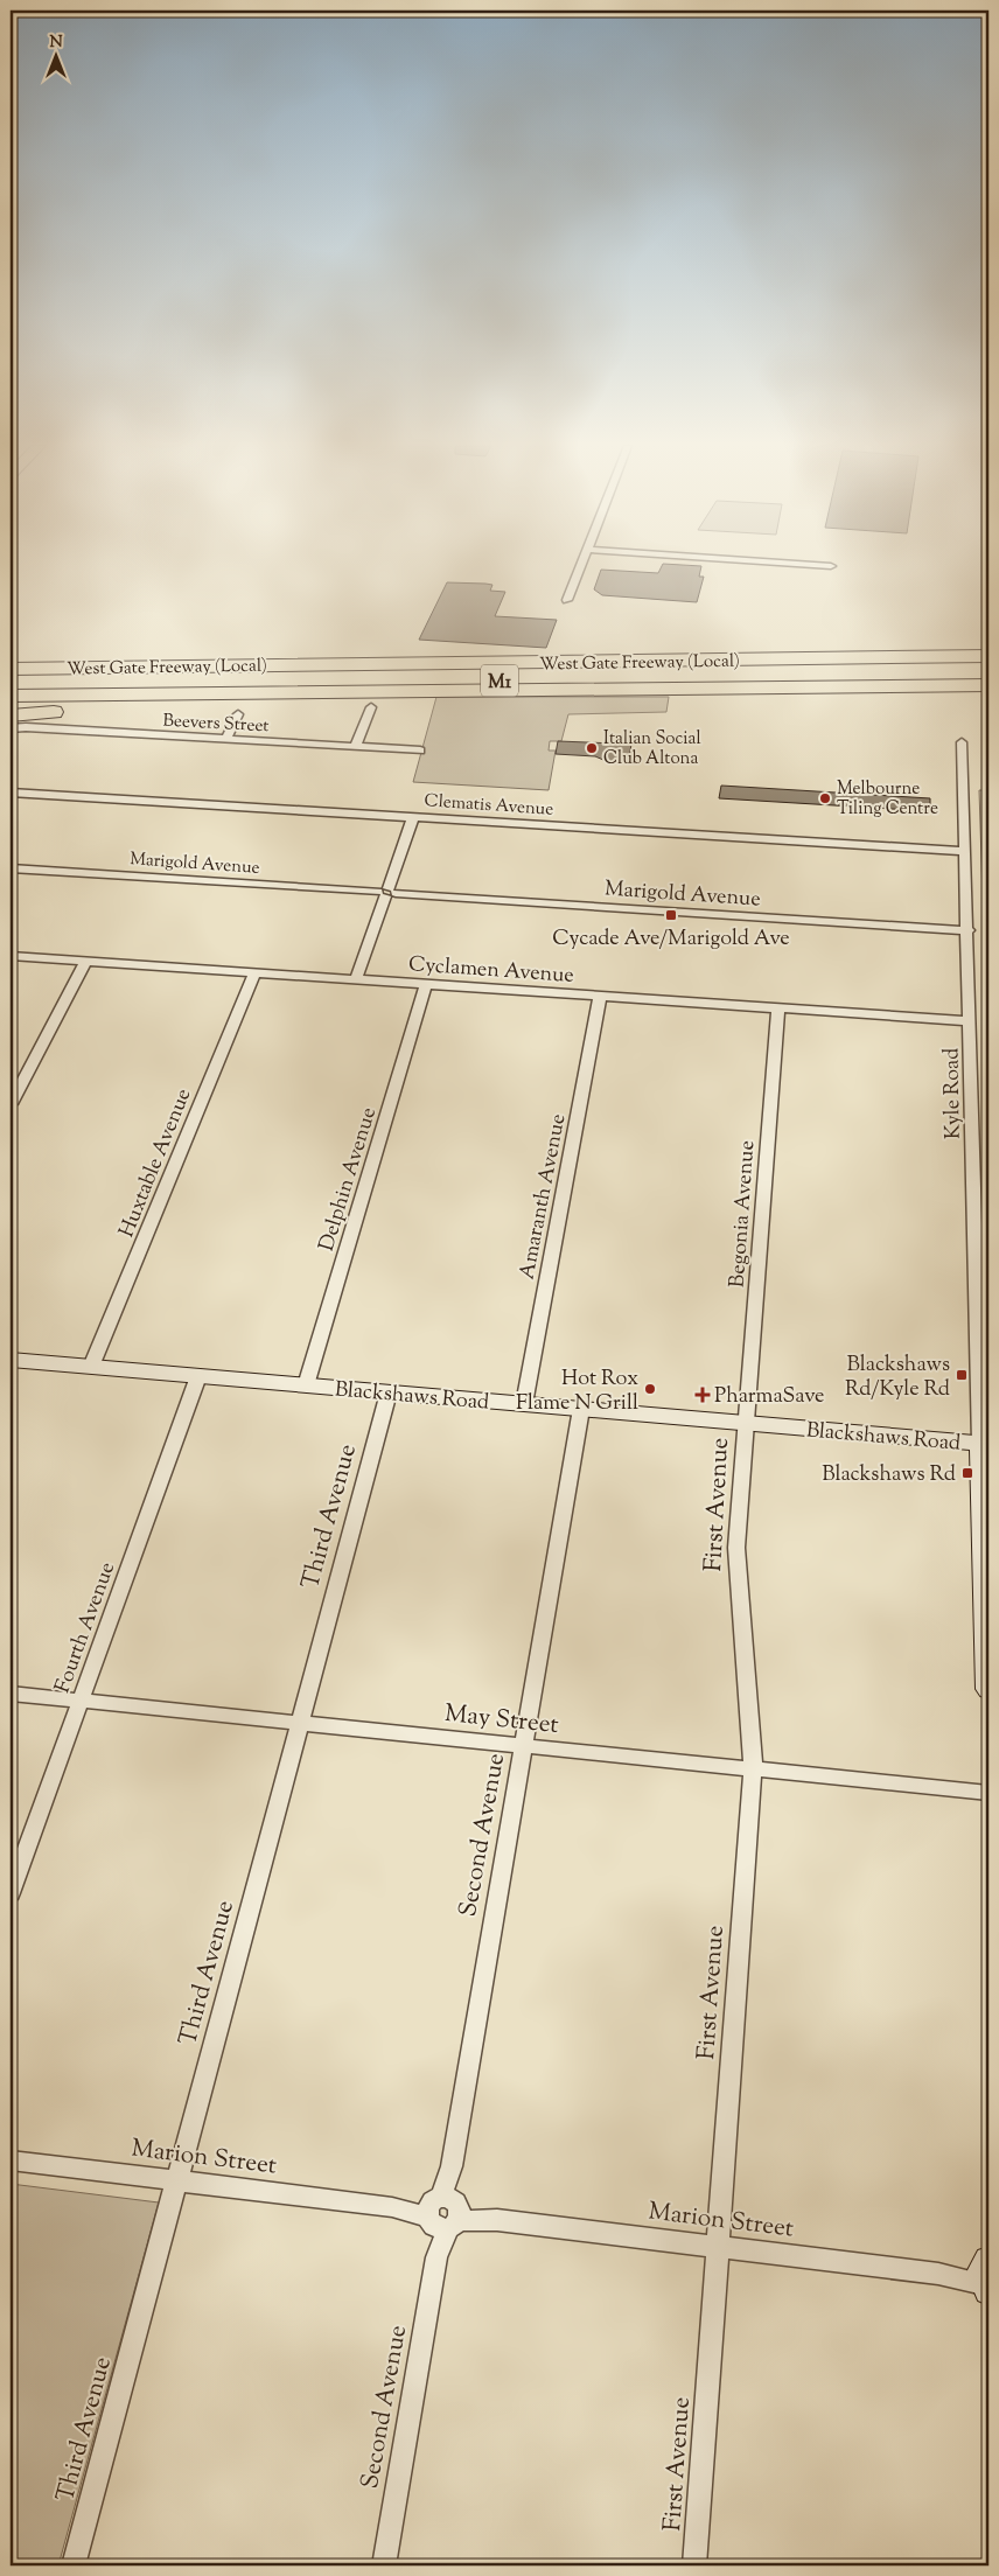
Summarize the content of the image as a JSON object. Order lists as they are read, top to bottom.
{
  "streets": {
    "highway": ["West Gate Freeway (Local)", "M1"],
    "main road": ["Blackshaws Road"],
    "street": [
      "Beevers Street",
      "Clematis Avenue",
      "Marigold Avenue",
      "Cyclamen Avenue",
      "Kyle Road",
      "Huxtable Avenue",
      "Delphin Avenue",
      "Amaranth Avenue",
      "Begonia Avenue",
      "First Avenue",
      "Third Avenue",
      "Fourth Avenue",
      "May Street",
      "Second Avenue",
      "Marion Street"
    ]
  },
  "crossings": [
    ["Clematis Avenue", "Kyle Road"],
    ["Marigold Avenue", "Kyle Road"],
    ["Cyclamen Avenue", "Kyle Road"],
    ["Cyclamen Avenue", "Huxtable Avenue"],
    ["Cyclamen Avenue", "Delphin Avenue"],
    ["Cyclamen Avenue", "Amaranth Avenue"],
    ["Cyclamen Avenue", "Begonia Avenue"],
    ["Kyle Road", "Blackshaws Road"],
    ["Huxtable Avenue", "Blackshaws Road"],
    ["Delphin Avenue", "Blackshaws Road"],
    ["Amaranth Avenue", "Blackshaws Road"],
    ["Begonia Avenue", "Blackshaws Road"],
    ["Begonia Avenue", "First Avenue"],
    ["Blackshaws Road", "First Avenue"],
    ["Blackshaws Road", "Third Avenue"],
    ["Blackshaws Road", "Fourth Avenue"],
    ["Blackshaws Road", "Second Avenue"],
    ["First Avenue", "May Street"],
    ["First Avenue", "Marion Street"],
    ["Third Avenue", "May Street"],
    ["Third Avenue", "Marion Street"],
    ["Fourth Avenue", "May Street"],
    ["May Street", "Second Avenue"],
    ["Second Avenue", "Marion Street"]
  ],
  "places": {
    "other": ["Italian Social Club Altona", "Melbourne Tiling Centre", "Hot Rox Flame N Grill"],
    "transit": ["Cycade Ave/Marigold Ave", "Blackshaws Rd/Kyle Rd", "Blackshaws Rd"],
    "health": ["PharmaSave"]
  },
  "north": "top"
}
